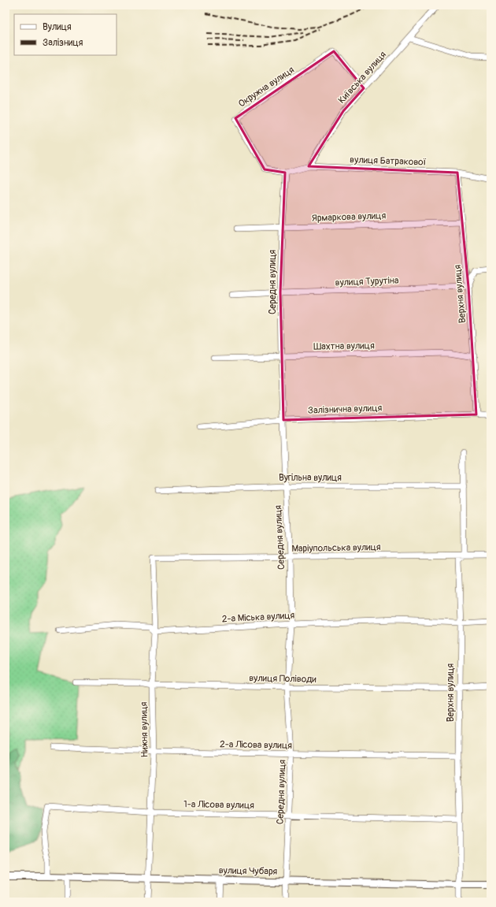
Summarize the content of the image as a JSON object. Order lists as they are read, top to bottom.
{
  "streets": {
    "street": [
      "Київська вулиця",
      "Окружна вулиця",
      "вулиця Батракової",
      "Ярмаркова вулиця",
      "вулиця Турутіна",
      "Середня вулиця",
      "Верхня вулиця",
      "Шахтна вулиця",
      "Залізнична вулиця",
      "Вугільна вулиця",
      "Маріупольська вулиця",
      "2-а Міська вулиця",
      "вулиця Поліводи",
      "Нижня вулиця",
      "2-а Лісова вулиця",
      "1-а Лісова вулиця",
      "вулиця Чубаря"
    ]
  },
  "crossings": [
    ["Київська вулиця", "Окружна вулиця"],
    ["Київська вулиця", "вулиця Батракової"],
    ["Окружна вулиця", "вулиця Батракової"],
    ["Окружна вулиця", "Середня вулиця"],
    ["вулиця Батракової", "Середня вулиця"],
    ["вулиця Батракової", "Верхня вулиця"],
    ["Ярмаркова вулиця", "Середня вулиця"],
    ["Ярмаркова вулиця", "Верхня вулиця"],
    ["вулиця Турутіна", "Середня вулиця"],
    ["вулиця Турутіна", "Верхня вулиця"],
    ["Середня вулиця", "Шахтна вулиця"],
    ["Середня вулиця", "Залізнична вулиця"],
    ["Середня вулиця", "Вугільна вулиця"],
    ["Середня вулиця", "Маріупольська вулиця"],
    ["Середня вулиця", "2-а Міська вулиця"],
    ["Середня вулиця", "вулиця Поліводи"],
    ["Середня вулиця", "2-а Лісова вулиця"],
    ["Середня вулиця", "1-а Лісова вулиця"],
    ["Середня вулиця", "вулиця Чубаря"],
    ["Верхня вулиця", "Шахтна вулиця"],
    ["Верхня вулиця", "Залізнична вулиця"],
    ["Верхня вулиця", "Вугільна вулиця"],
    ["Верхня вулиця", "Маріупольська вулиця"],
    ["Верхня вулиця", "2-а Міська вулиця"],
    ["Верхня вулиця", "вулиця Поліводи"],
    ["Верхня вулиця", "2-а Лісова вулиця"],
    ["Верхня вулиця", "1-а Лісова вулиця"],
    ["Верхня вулиця", "вулиця Чубаря"],
    ["Маріупольська вулиця", "Нижня вулиця"],
    ["2-а Міська вулиця", "Нижня вулиця"],
    ["вулиця Поліводи", "Нижня вулиця"],
    ["Нижня вулиця", "2-а Лісова вулиця"],
    ["Нижня вулиця", "1-а Лісова вулиця"],
    ["Нижня вулиця", "вулиця Чубаря"],
    ["1-а Лісова вулиця", "вулиця Чубаря"]
  ],
  "legend": ["Вулиця", "Залізниця"]
}
